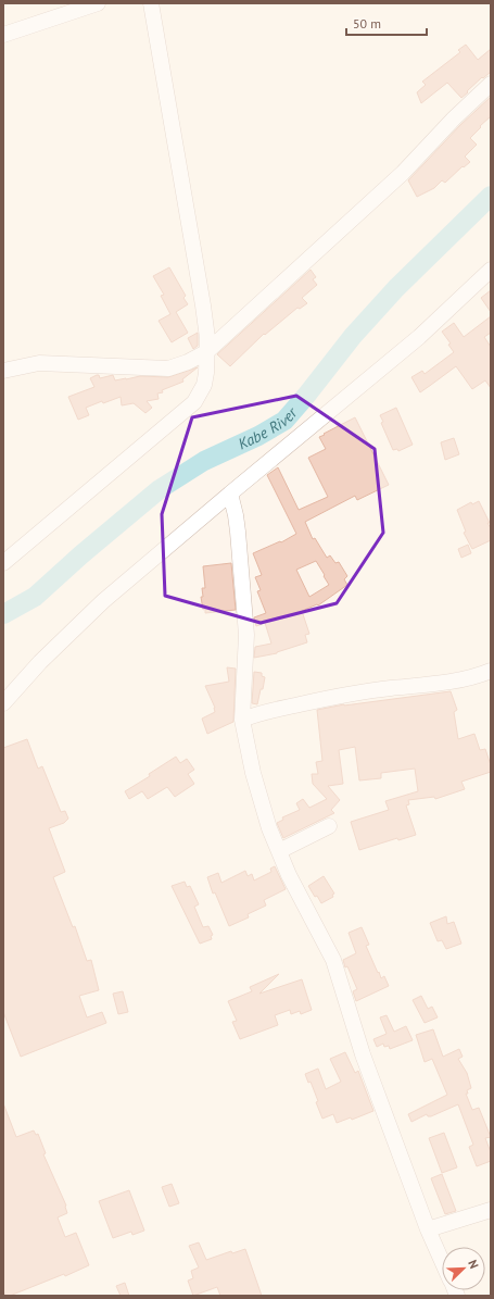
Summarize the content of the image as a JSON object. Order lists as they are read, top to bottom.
{
  "water": ["Kabe River"],
  "scale_bar": "50 m",
  "north": "top right"
}
